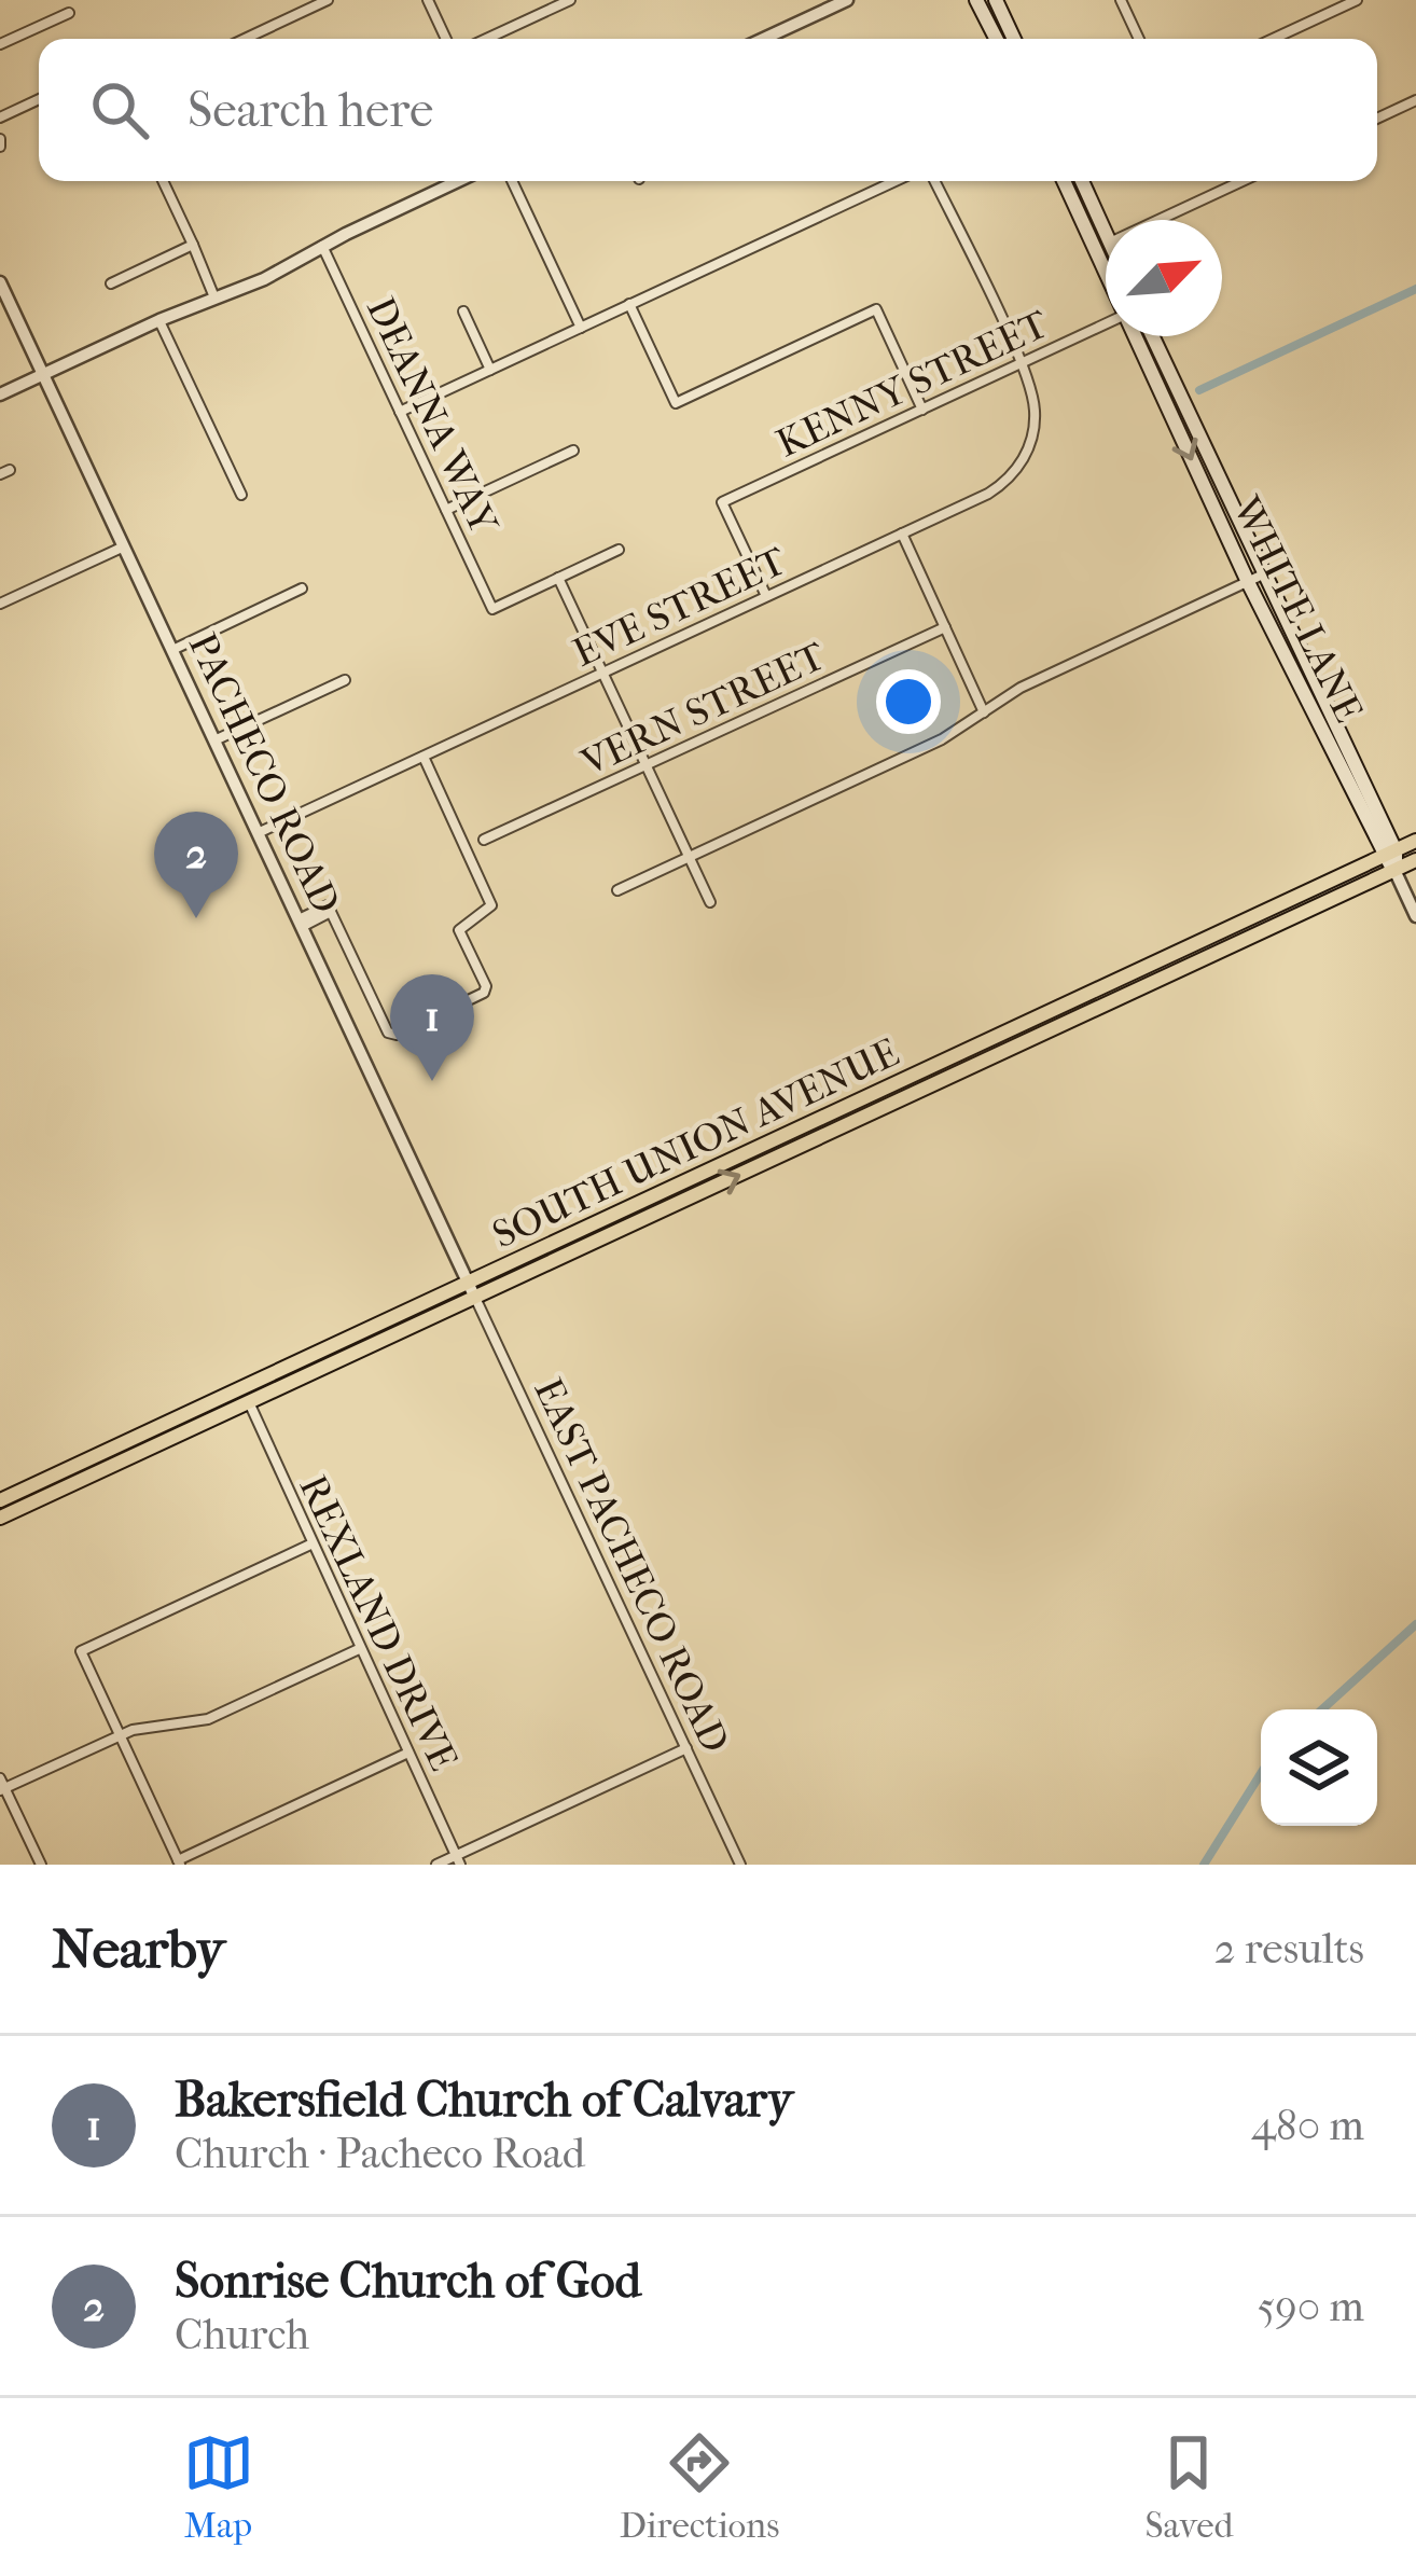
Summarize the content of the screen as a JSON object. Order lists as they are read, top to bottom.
{
  "streets": {
    "main road": ["WHITE LANE", "SOUTH UNION AVENUE"],
    "street": [
      "KENNY STREET",
      "DEANNA WAY",
      "EVE STREET",
      "VERN STREET",
      "PACHECO ROAD",
      "EAST PACHECO ROAD",
      "REXLAND DRIVE"
    ]
  },
  "crossings": [
    ["KENNY STREET", "EVE STREET"],
    ["EVE STREET", "PACHECO ROAD"],
    ["WHITE LANE", "SOUTH UNION AVENUE"],
    ["PACHECO ROAD", "SOUTH UNION AVENUE"],
    ["PACHECO ROAD", "EAST PACHECO ROAD"],
    ["SOUTH UNION AVENUE", "EAST PACHECO ROAD"],
    ["SOUTH UNION AVENUE", "REXLAND DRIVE"]
  ],
  "north": "top right",
  "page": {
    "search": "Search here",
    "pins": ["2", "1"],
    "heading": ["Nearby", "2 results"],
    "list": [
      {
        "mark": "1",
        "name": "Bakersfield Church of Calvary",
        "note": "Church · Pacheco Road",
        "value": "480 m"
      },
      {
        "mark": "2",
        "name": "Sonrise Church of God",
        "note": "Church",
        "value": "590 m"
      }
    ],
    "nav": ["Map", "Directions", "Saved"]
  }
}
